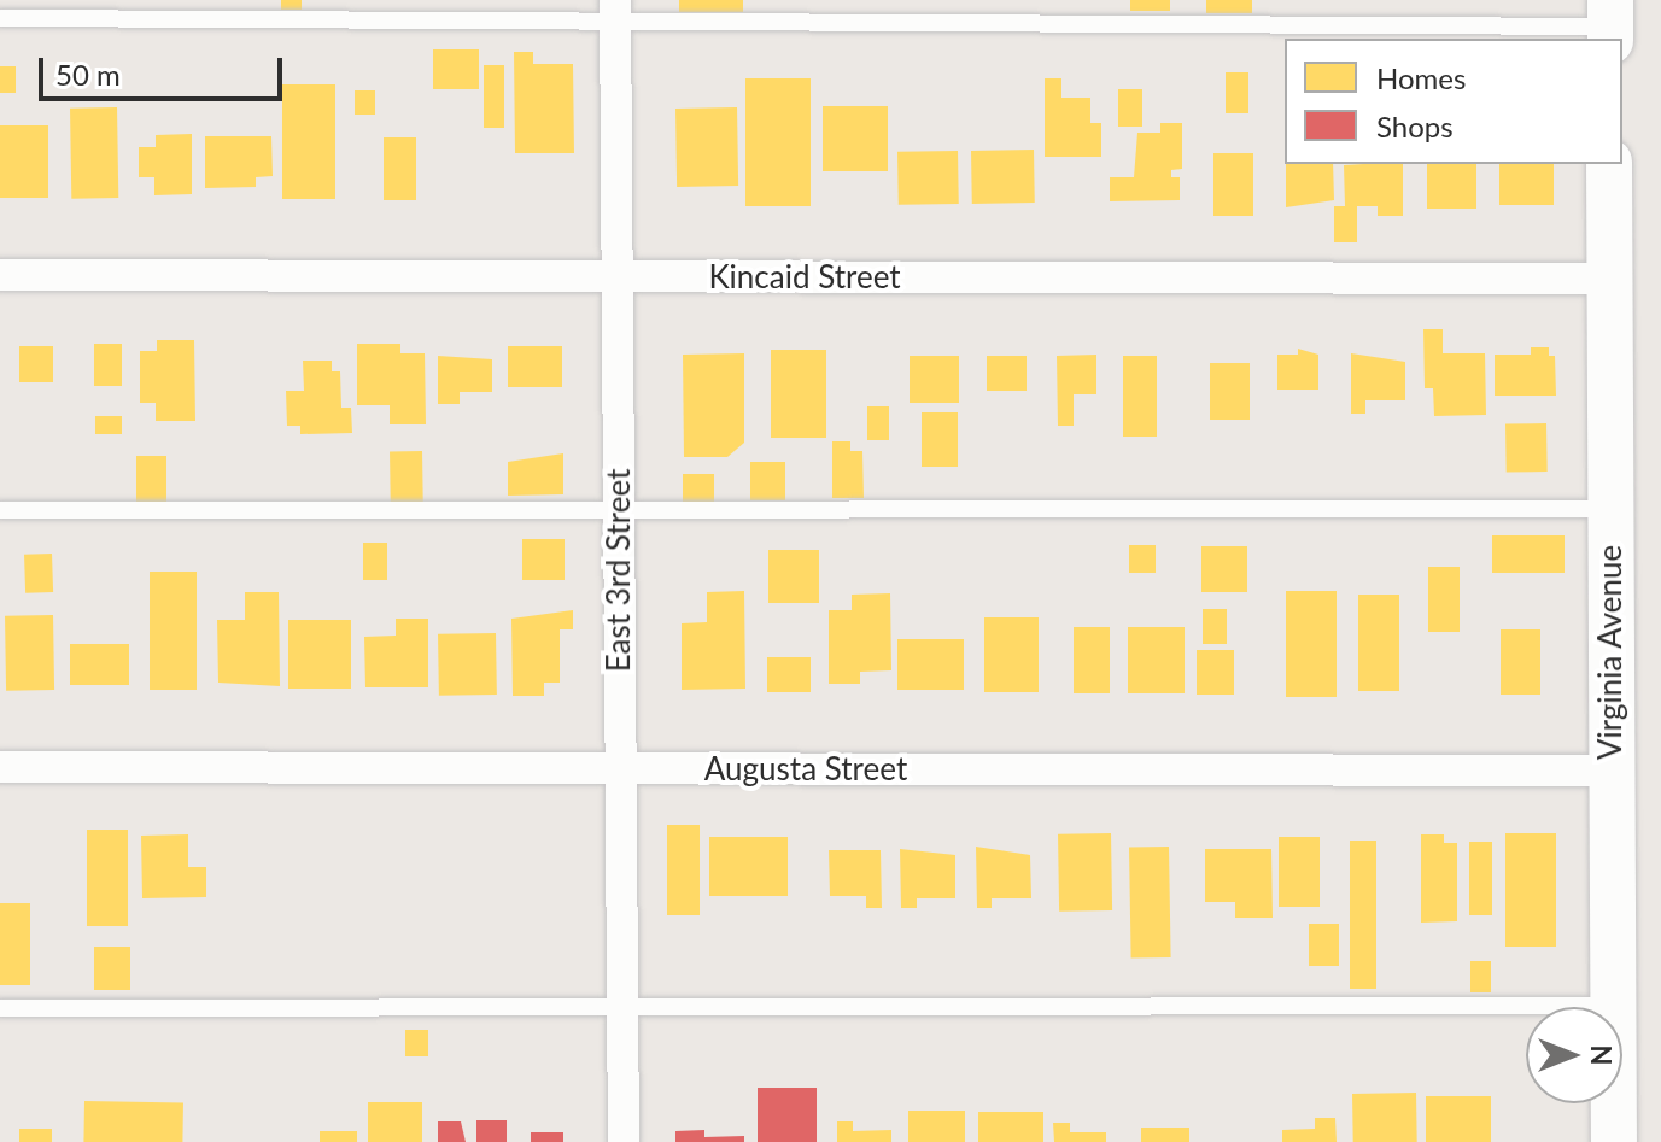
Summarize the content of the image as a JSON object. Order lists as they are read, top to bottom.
{
  "streets": {
    "street": [
      "Kincaid Street",
      "East 3rd Street",
      "Virginia Avenue",
      "Augusta Street"
    ]
  },
  "crossings": [
    ["Kincaid Street", "East 3rd Street"],
    ["Kincaid Street", "Virginia Avenue"],
    ["East 3rd Street", "Augusta Street"],
    ["Virginia Avenue", "Augusta Street"]
  ],
  "legend": ["Homes", "Shops"],
  "scale_bar": "50 m",
  "north": "right"
}
